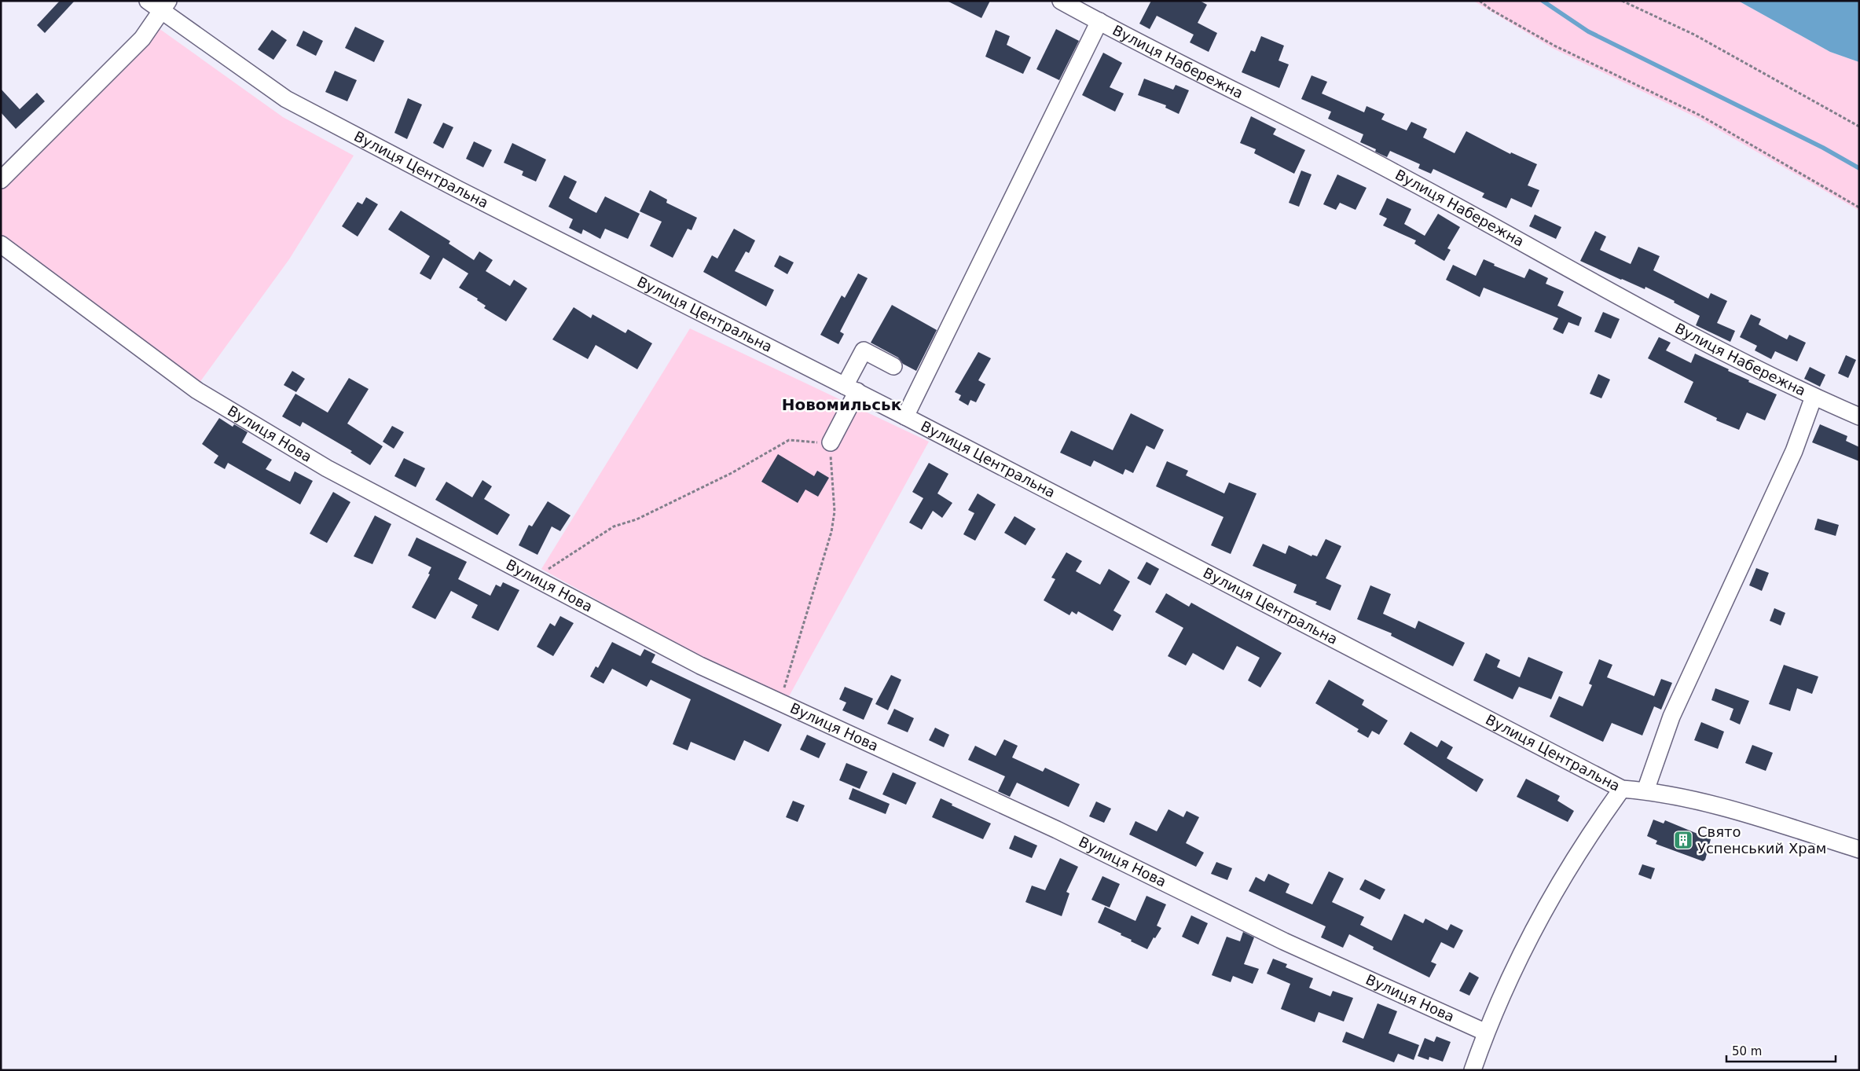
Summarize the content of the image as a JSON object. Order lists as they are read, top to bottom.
{
  "streets": {
    "street": ["Вулиця Набережна", "Вулиця Центральна", "Вулиця Нова"]
  },
  "districts": ["Новомильськ"],
  "places": {
    "building": ["Свято Успенський Храм"]
  },
  "scale_bar": "50 m"
}
